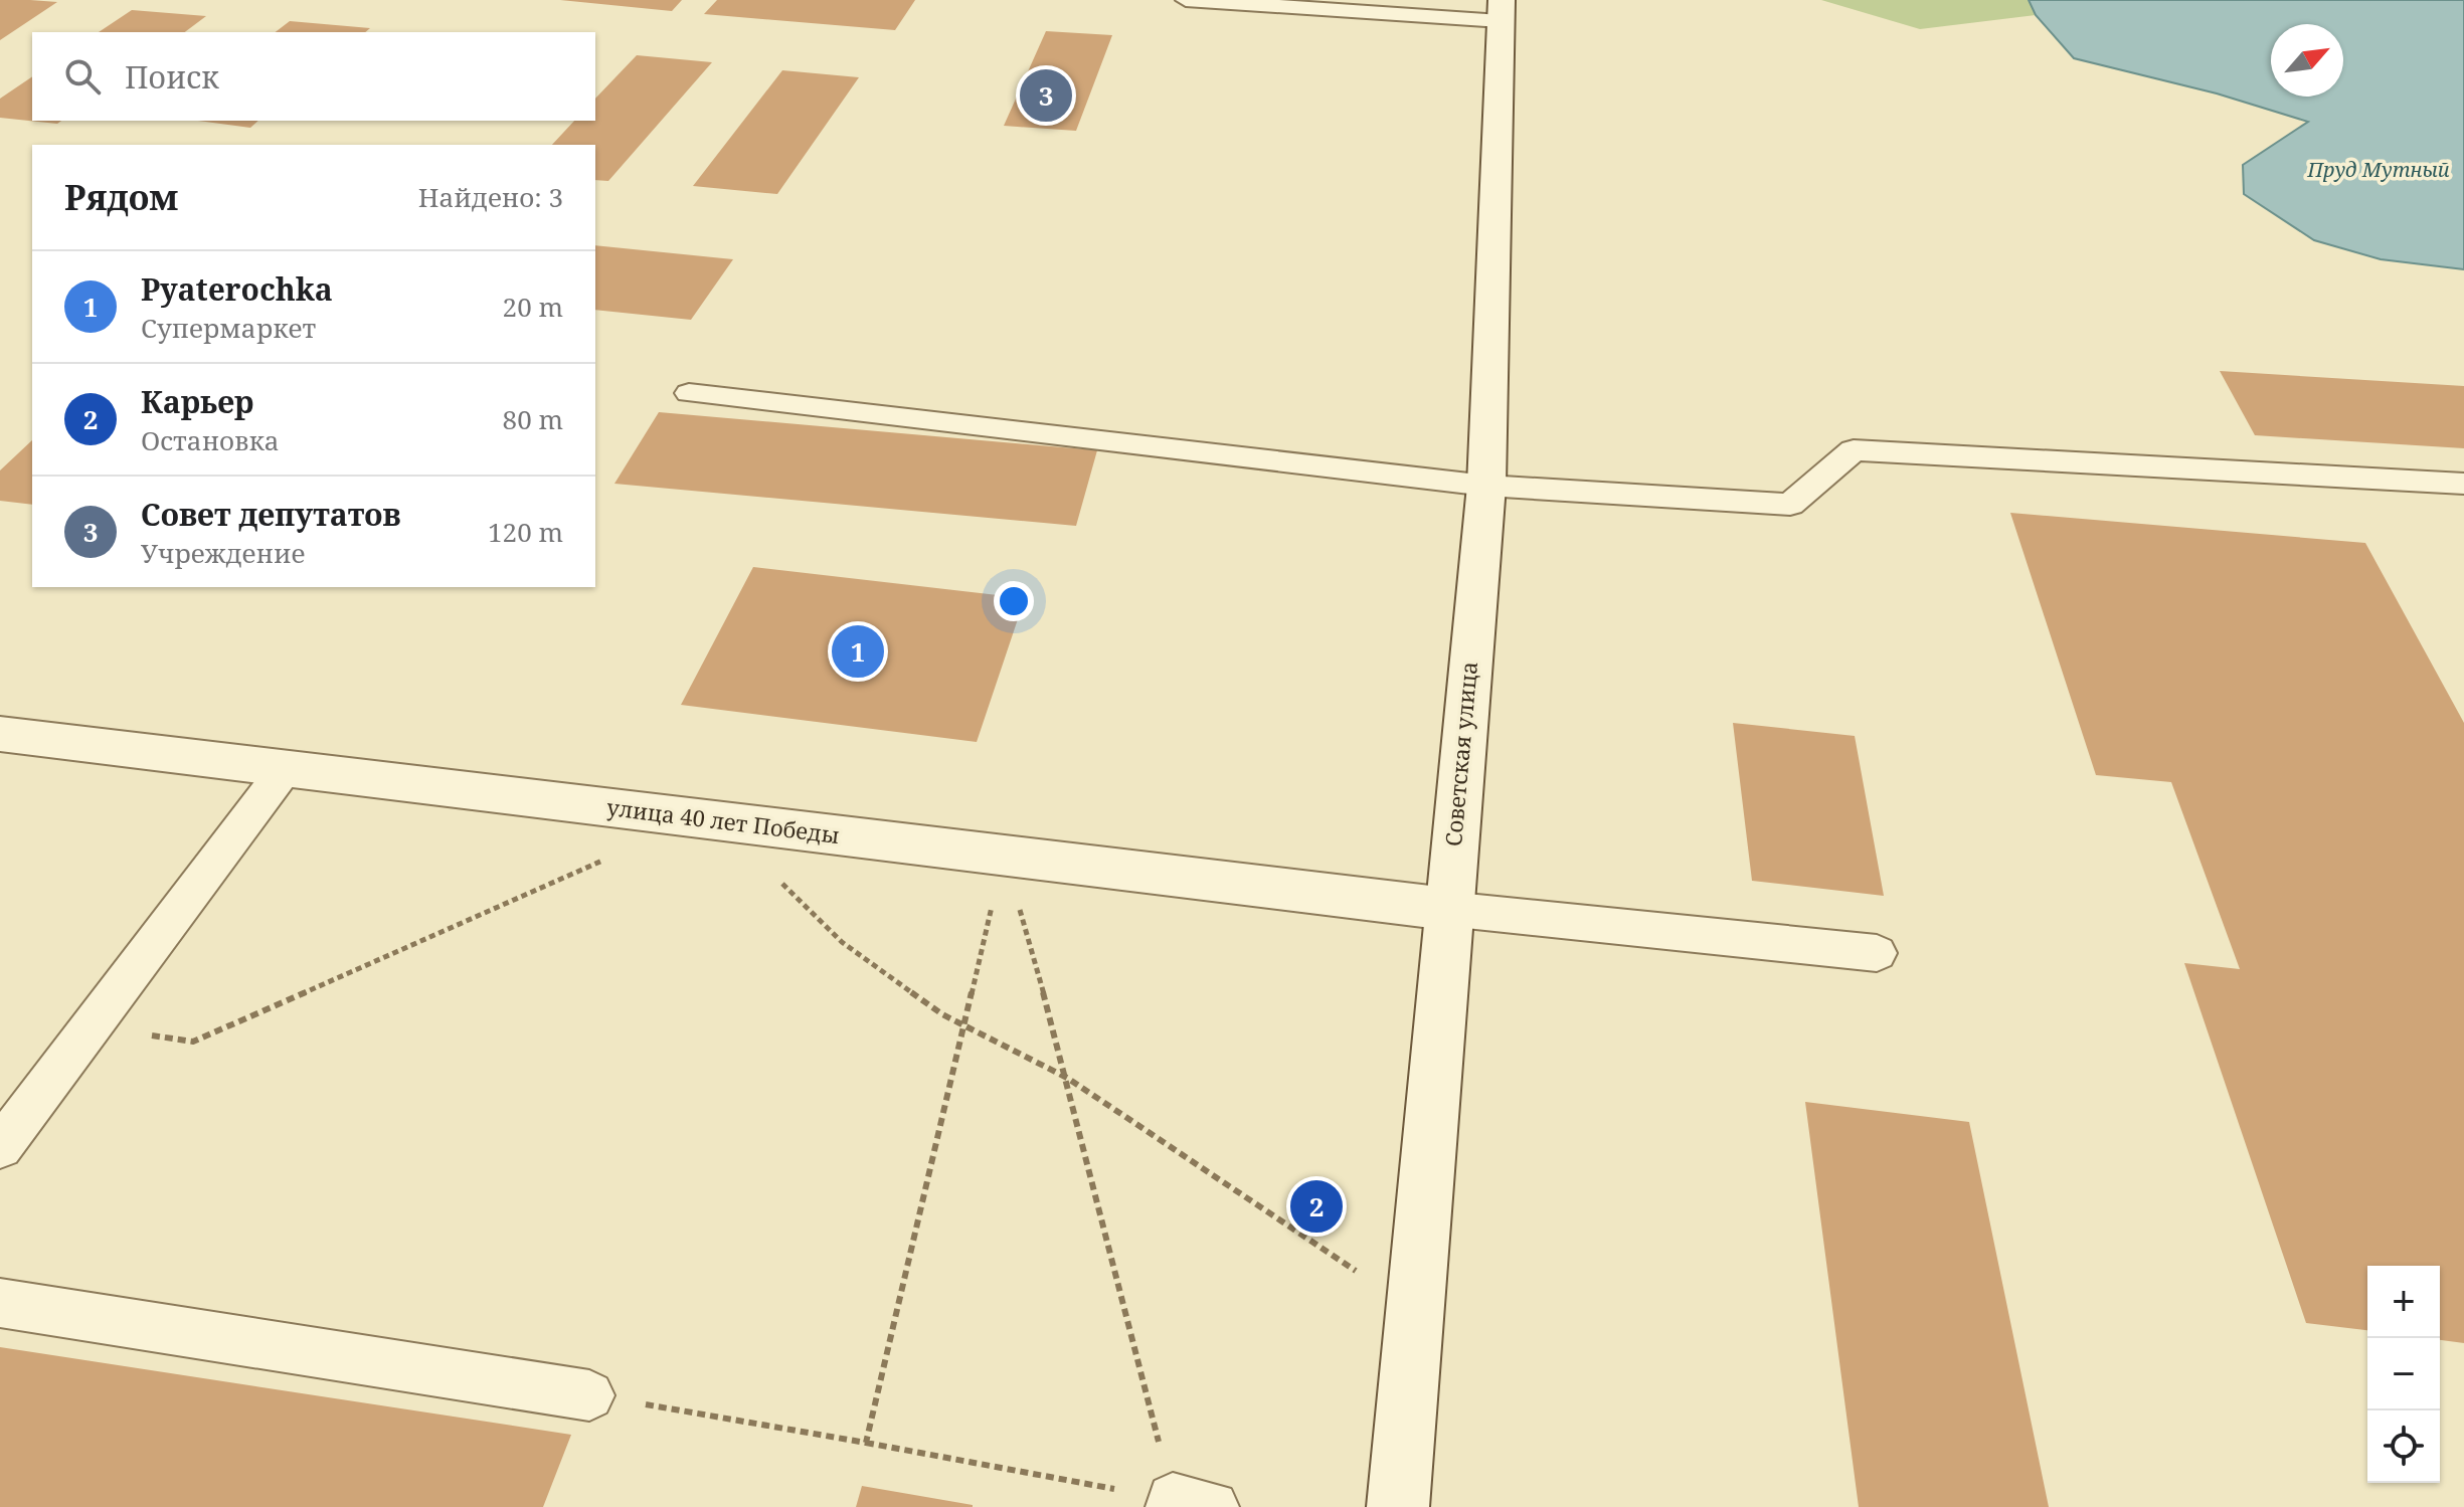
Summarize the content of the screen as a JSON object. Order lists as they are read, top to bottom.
{
  "streets": {
    "main road": ["Советская улица", "улица 40 лет Победы"]
  },
  "crossings": [
    ["Советская улица", "улица 40 лет Победы"]
  ],
  "water": ["Пруд Мутный"],
  "north": "top right",
  "page": {
    "search": "Поиск",
    "pins": ["3", "1", "2"],
    "heading": ["Рядом", "Найдено: 3"],
    "list": [
      {
        "mark": "1",
        "name": "Pyaterochka",
        "note": "Супермаркет",
        "value": "20 m"
      },
      {
        "mark": "2",
        "name": "Карьер",
        "note": "Остановка",
        "value": "80 m"
      },
      {
        "mark": "3",
        "name": "Совет депутатов",
        "note": "Учреждение",
        "value": "120 m"
      }
    ],
    "map_buttons": ["+", "−"]
  }
}
